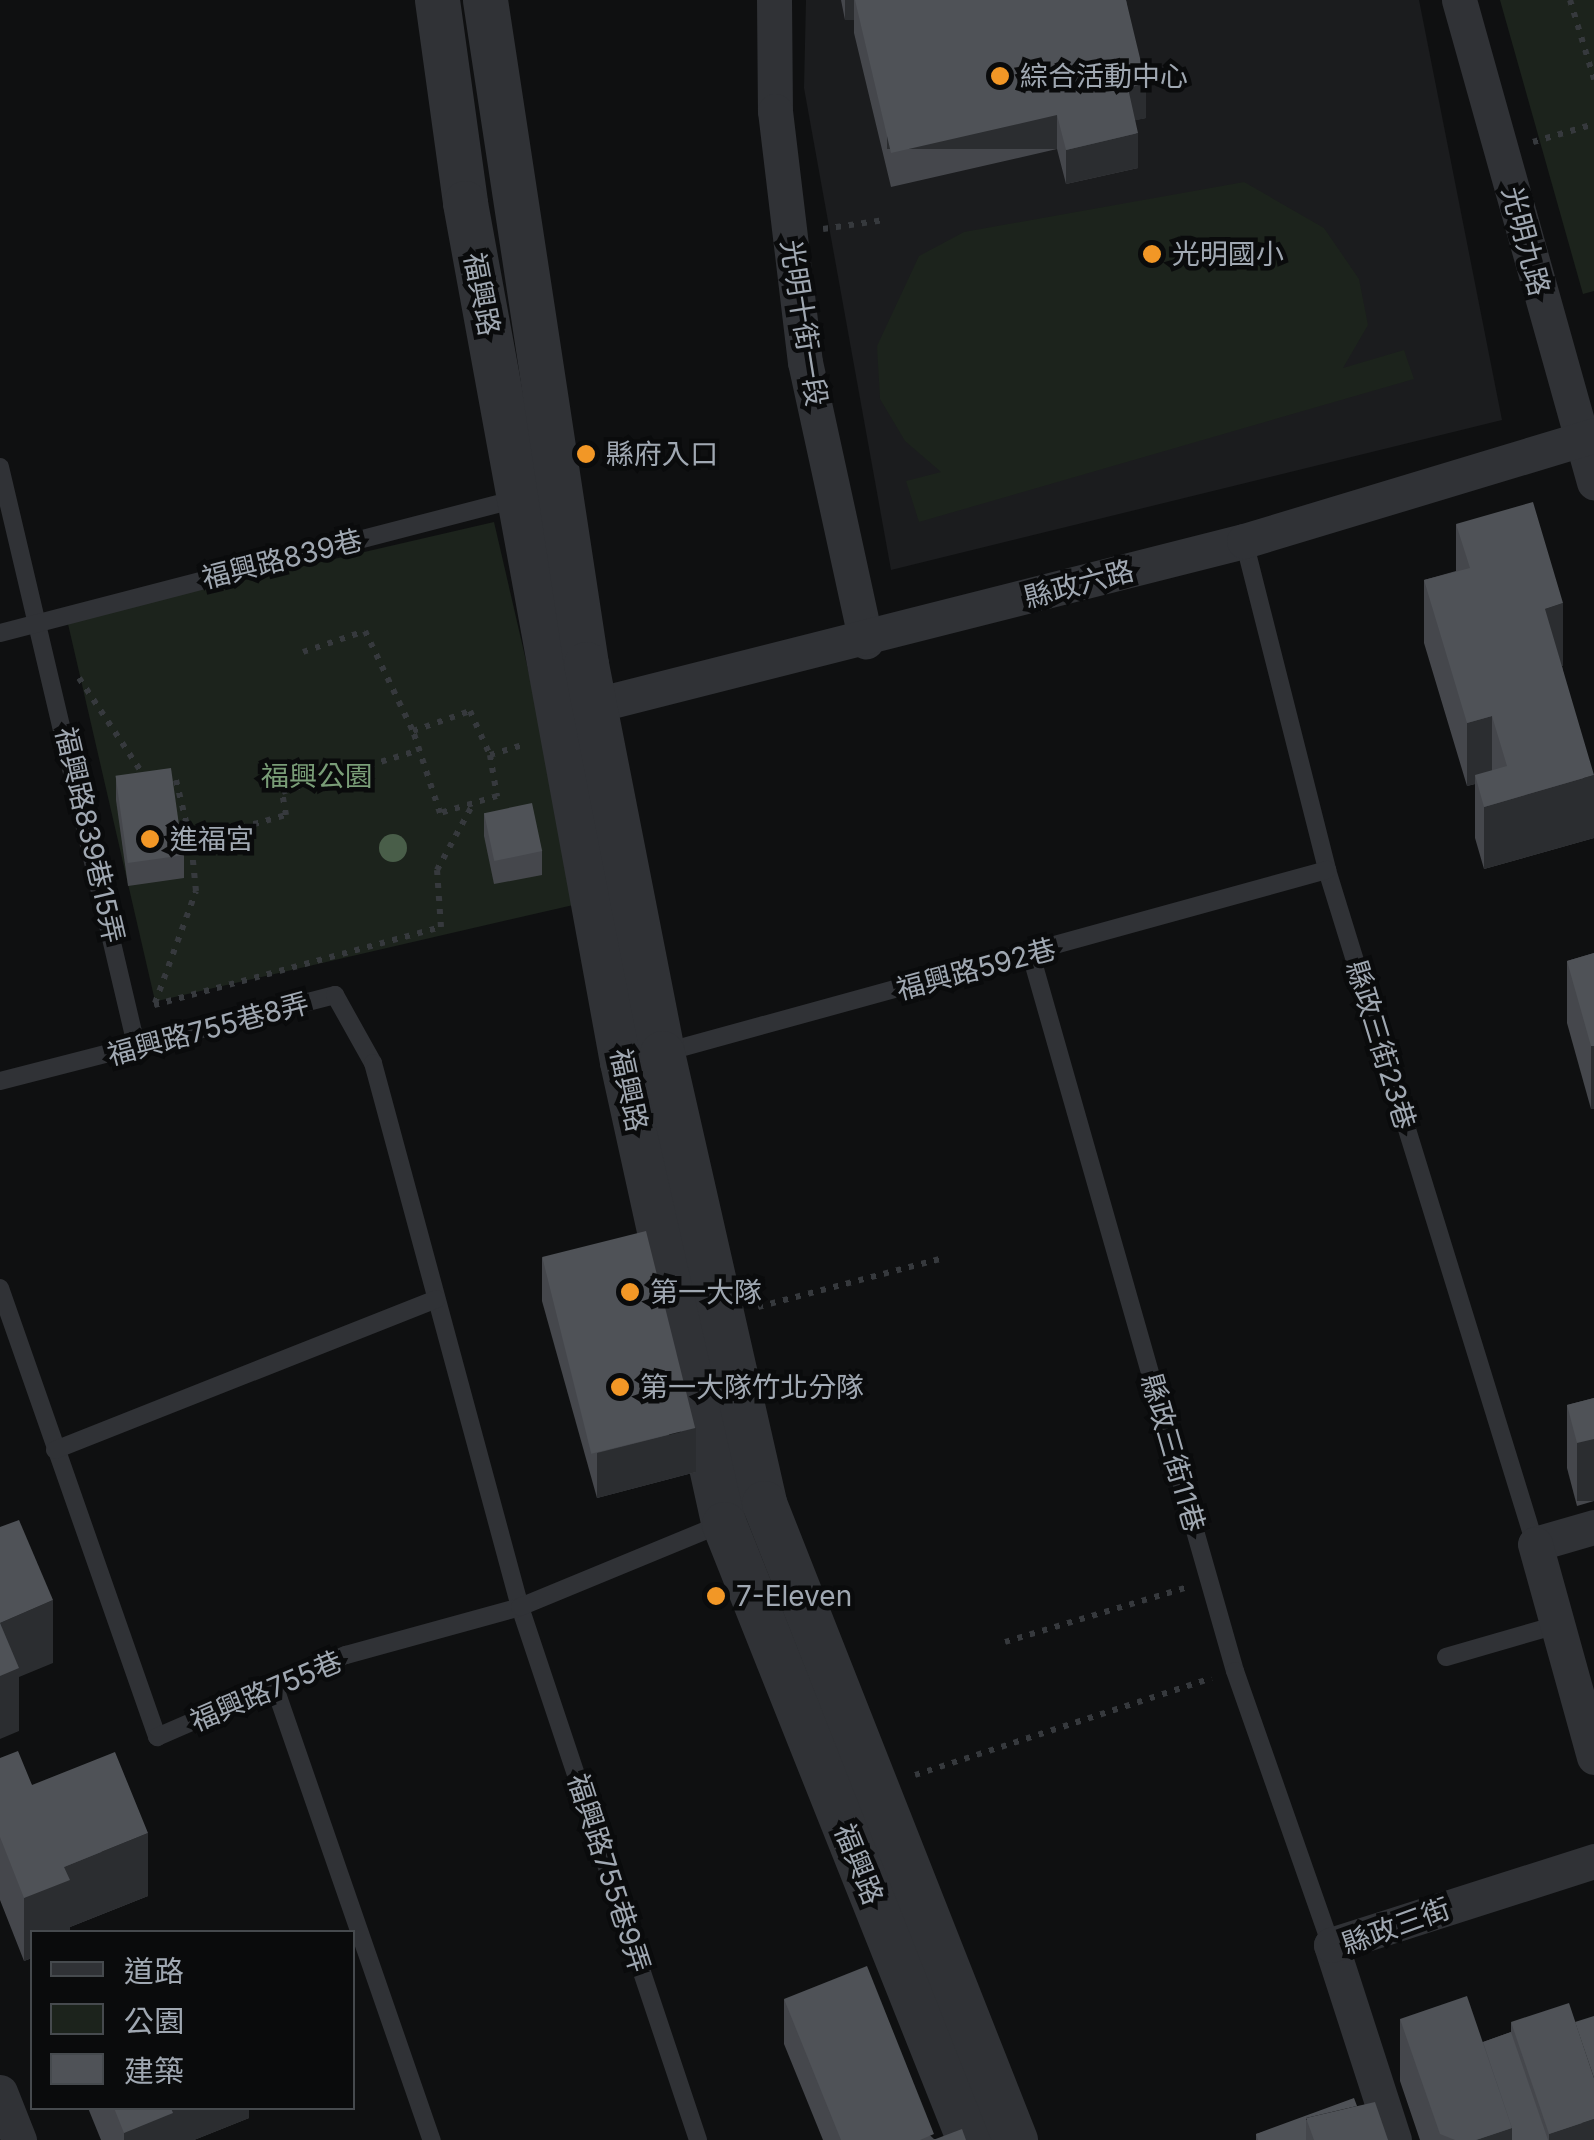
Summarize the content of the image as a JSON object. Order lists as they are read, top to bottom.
{
  "streets": {
    "street": [
      "光明九路",
      "福興路",
      "光明十街一段",
      "縣政六路",
      "縣政三街"
    ],
    "lane": [
      "福興路839巷",
      "福興路839巷15弄",
      "福興路592巷",
      "福興路755巷8弄",
      "縣政三街23巷",
      "縣政三街11巷",
      "福興路755巷",
      "福興路755巷9弄"
    ]
  },
  "crossings": [
    ["光明九路", "縣政六路"],
    ["福興路", "福興路839巷"],
    ["福興路", "縣政六路"],
    ["福興路", "福興路592巷"],
    ["福興路", "福興路755巷"],
    ["光明十街一段", "縣政六路"],
    ["福興路839巷", "福興路839巷15弄"],
    ["縣政六路", "縣政三街23巷"],
    ["福興路839巷15弄", "福興路755巷8弄"],
    ["福興路592巷", "縣政三街23巷"],
    ["福興路592巷", "縣政三街11巷"],
    ["福興路755巷8弄", "福興路755巷"],
    ["福興路755巷8弄", "福興路755巷9弄"],
    ["縣政三街11巷", "縣政三街"],
    ["福興路755巷", "福興路755巷9弄"]
  ],
  "parks": ["福興公園"],
  "places": [
    "綜合活動中心",
    "光明國小",
    "縣府入口",
    "進福宮",
    "第一大隊",
    "第一大隊竹北分隊",
    "7-Eleven"
  ],
  "legend": ["道路", "公園", "建築"]
}
